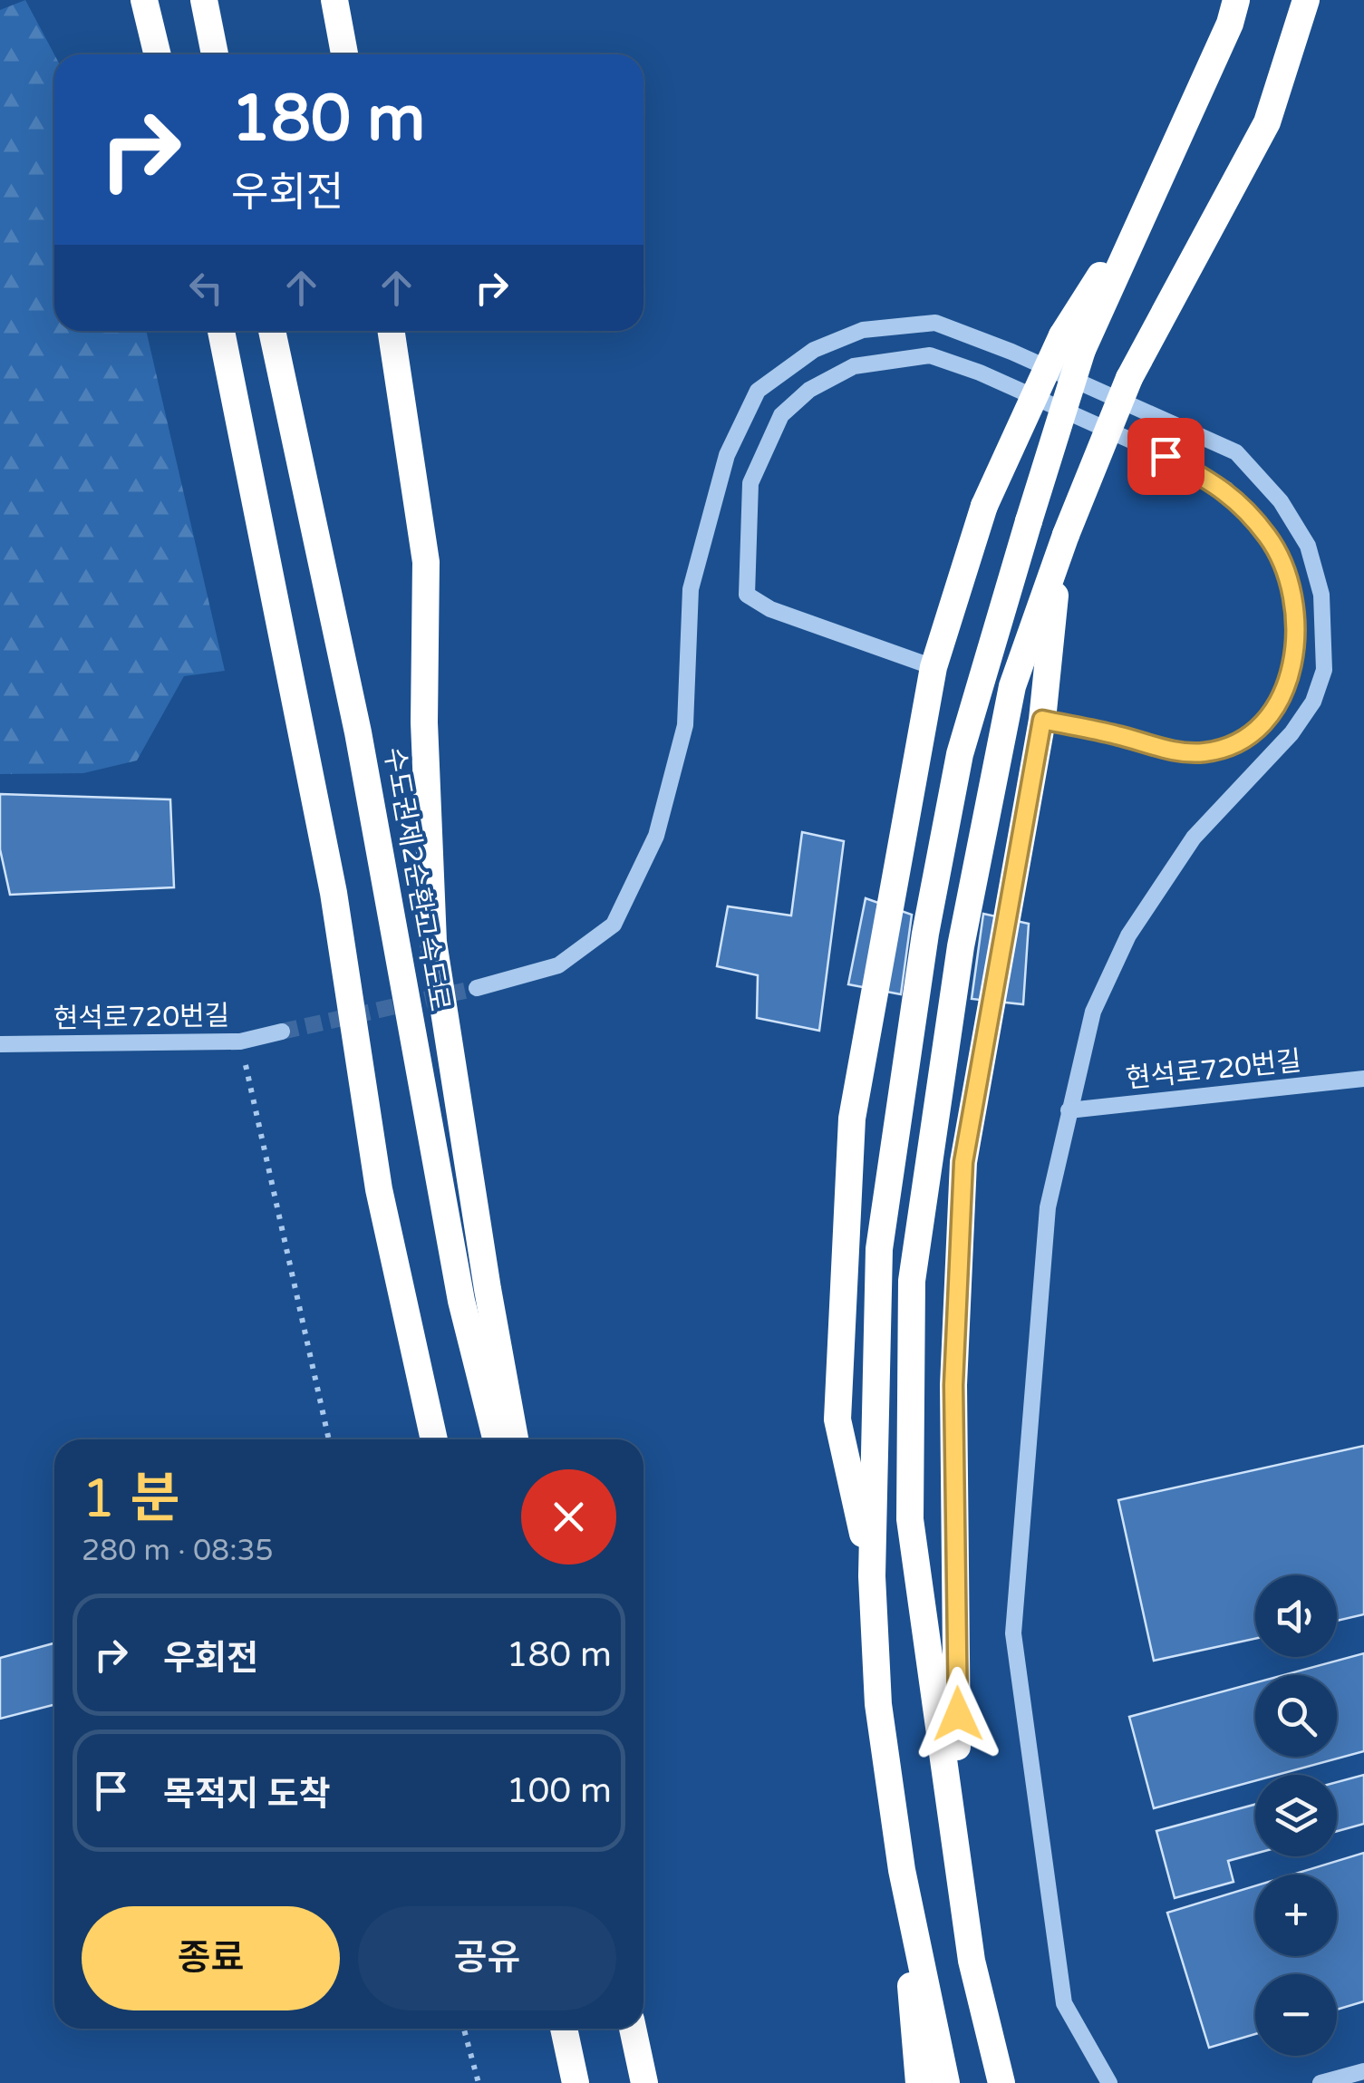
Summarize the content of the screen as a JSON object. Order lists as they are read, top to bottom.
{
  "streets": {
    "highway": ["수도권제2순환고속도로"],
    "street": ["현석로720번길"]
  },
  "page": {
    "turn": ["180 m", "우회전"],
    "heading": ["1 분", "280 m · 08:35"],
    "map_buttons": ["+", "−"],
    "list": [
      {
        "name": "우회전",
        "value": "180 m"
      },
      {
        "name": "목적지 도착",
        "value": "100 m"
      }
    ],
    "buttons": ["종료", "공유"]
  }
}
